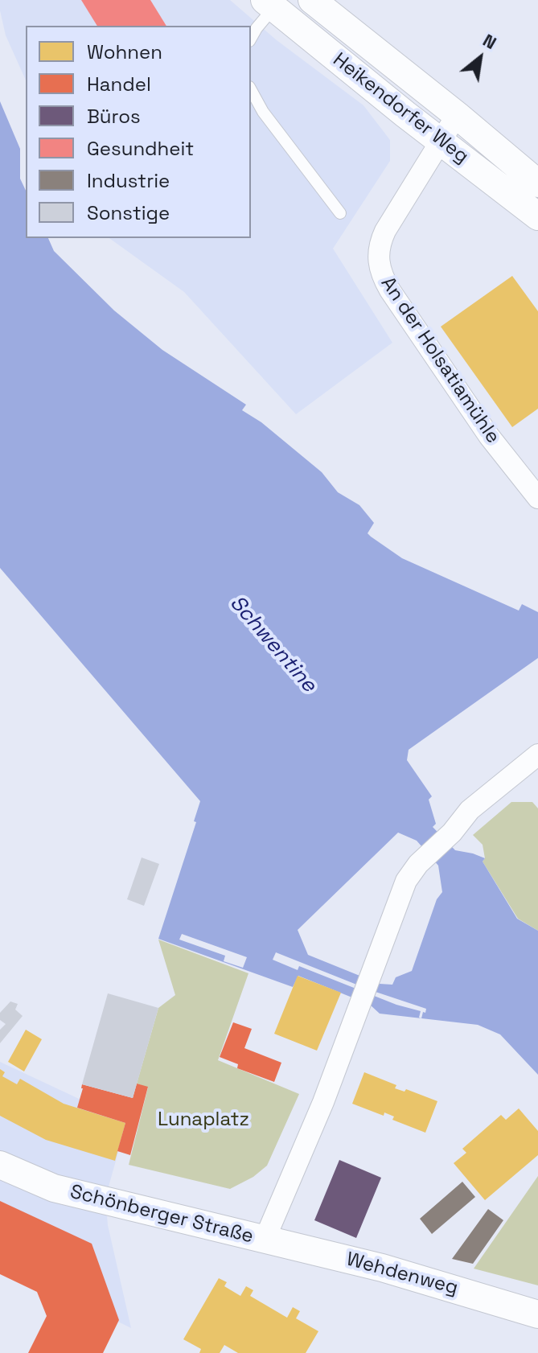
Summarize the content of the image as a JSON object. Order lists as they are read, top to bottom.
{
  "streets": {
    "street": [
      "Heikendorfer Weg",
      "An der Holsatiamühle",
      "Schönberger Straße",
      "Wehdenweg"
    ]
  },
  "crossings": [
    ["Heikendorfer Weg", "An der Holsatiamühle"],
    ["Schönberger Straße", "Wehdenweg"]
  ],
  "water": ["Schwentine"],
  "parks": ["Lunaplatz"],
  "legend": [
    "Wohnen",
    "Handel",
    "Büros",
    "Gesundheit",
    "Industrie",
    "Sonstige"
  ],
  "north": "top right"
}
